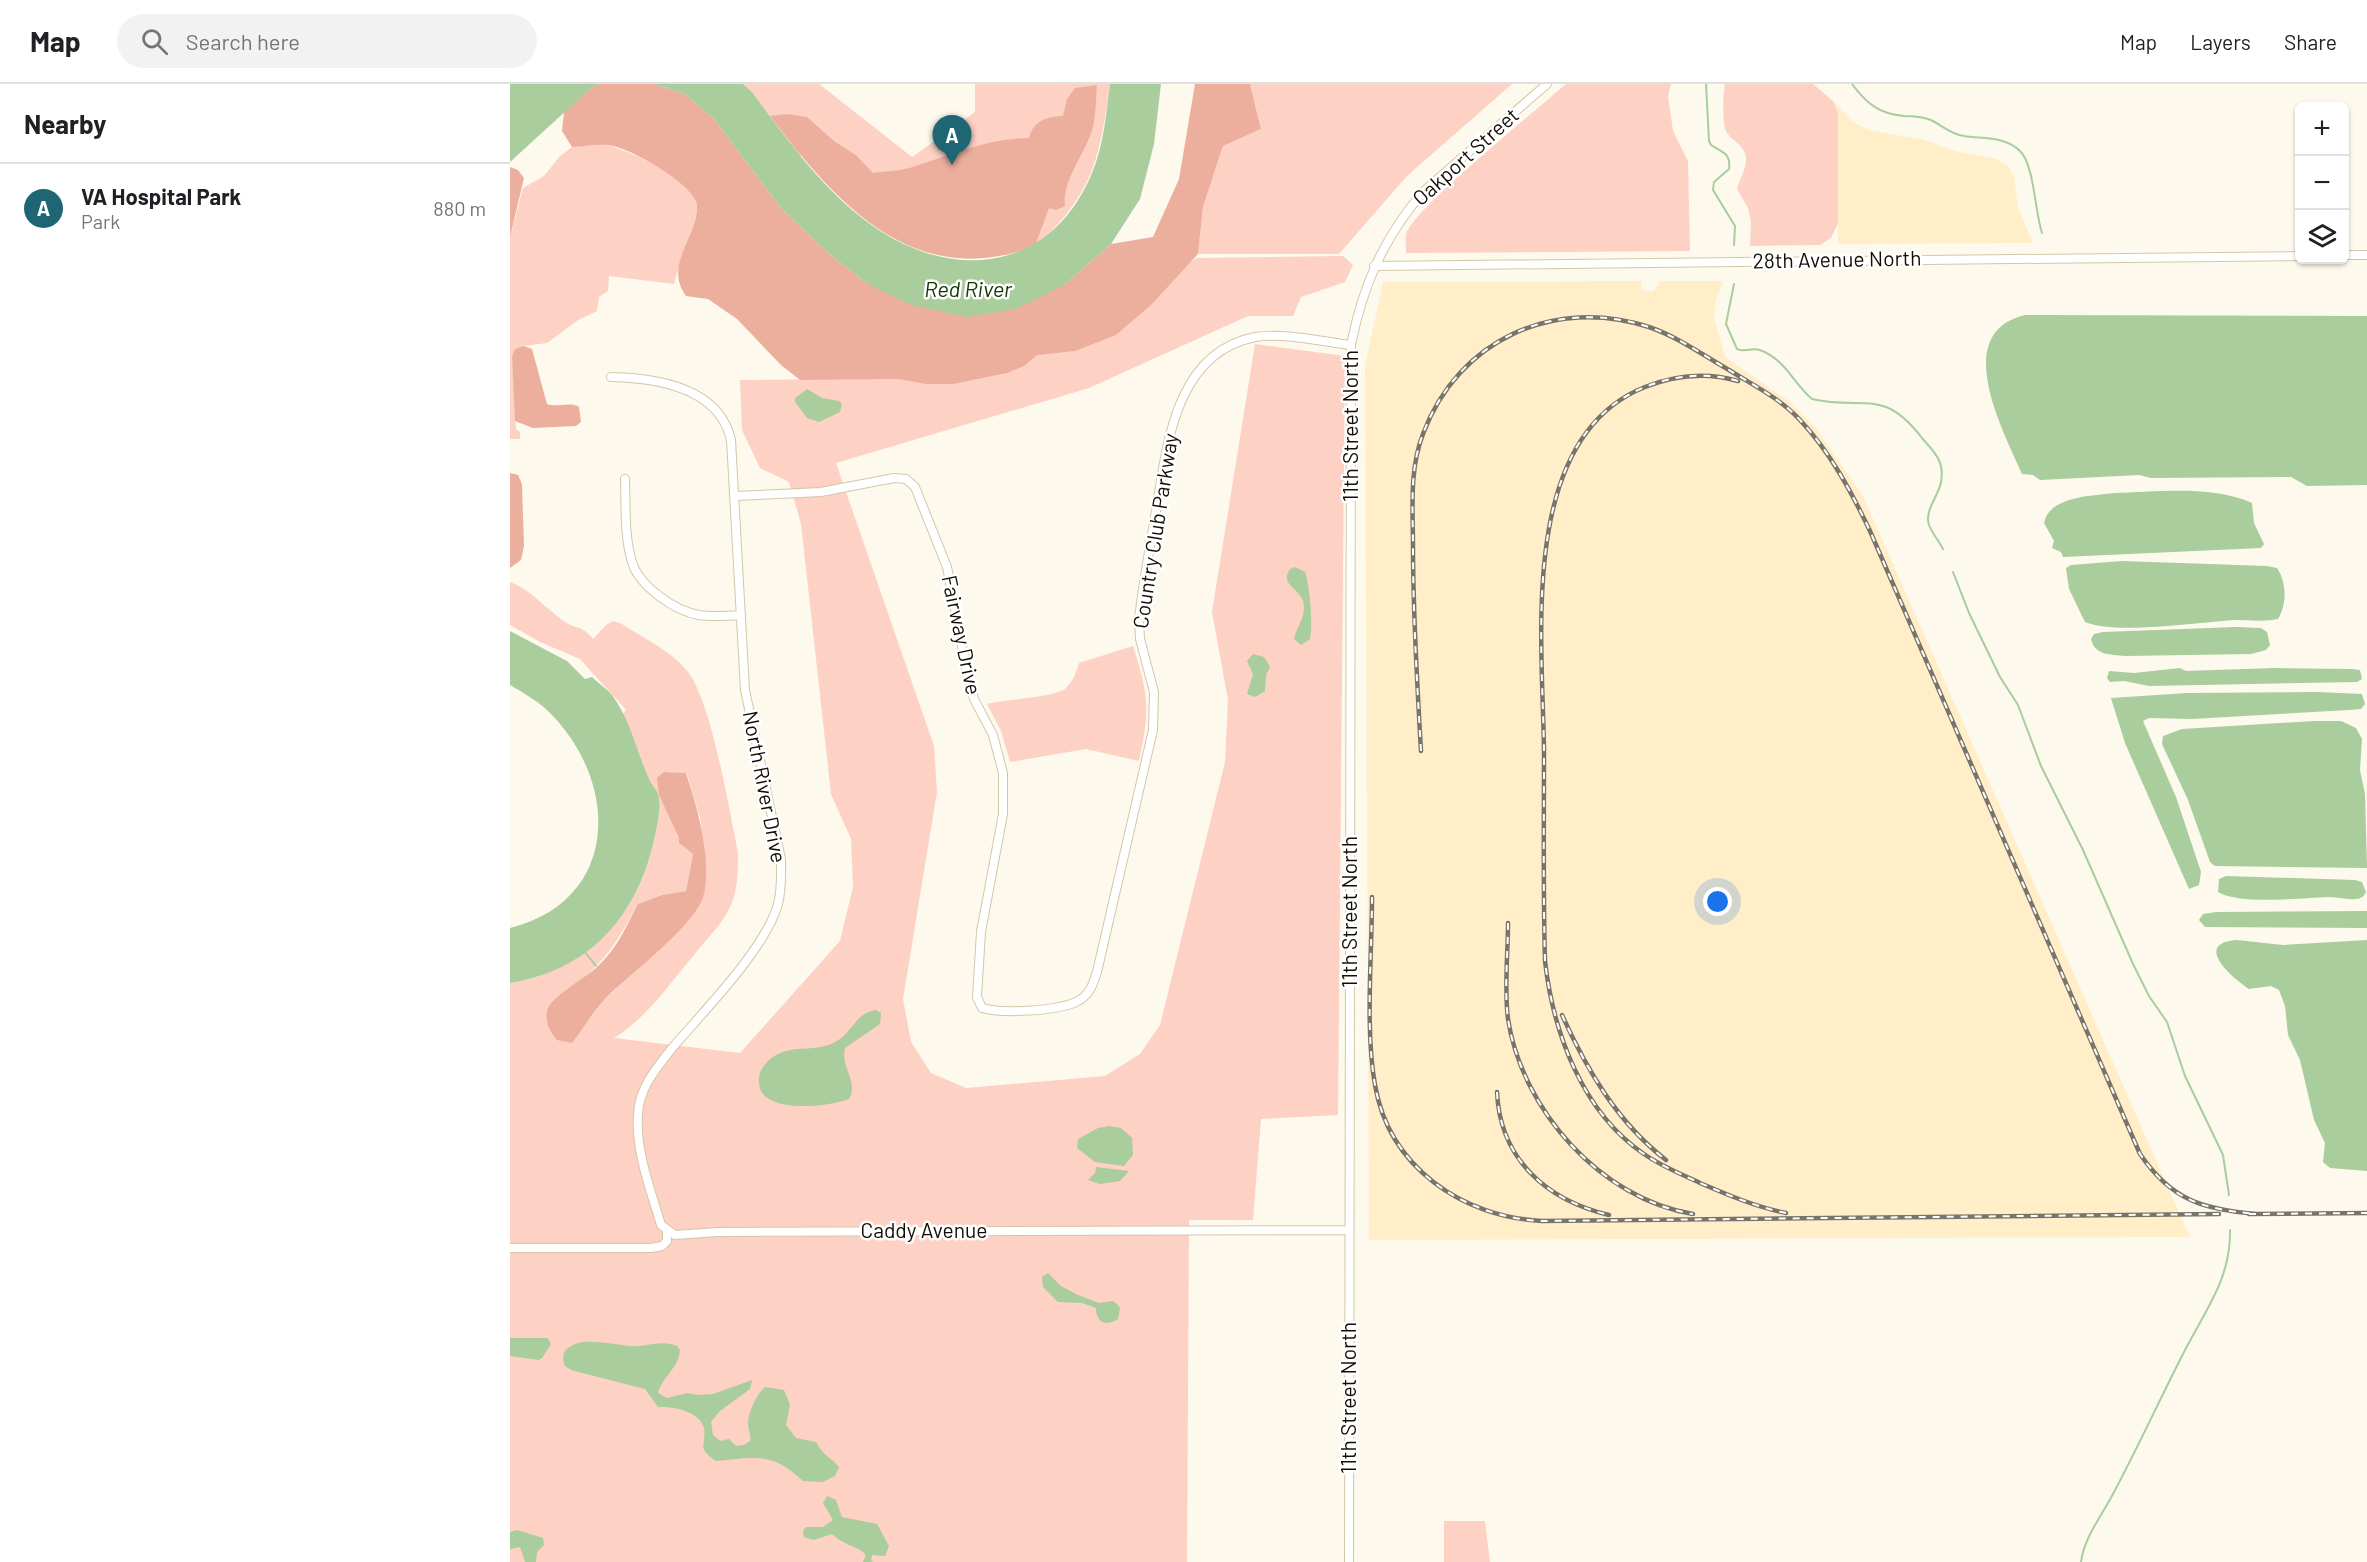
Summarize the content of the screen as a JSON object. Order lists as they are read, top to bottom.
{
  "streets": {
    "street": [
      "Oakport Street",
      "28th Avenue North",
      "11th Street North",
      "Country Club Parkway",
      "Fairway Drive",
      "North River Drive",
      "Caddy Avenue"
    ]
  },
  "crossings": [
    ["Oakport Street", "28th Avenue North"],
    ["Oakport Street", "11th Street North"],
    ["28th Avenue North", "11th Street North"],
    ["11th Street North", "Country Club Parkway"],
    ["11th Street North", "Caddy Avenue"],
    ["Country Club Parkway", "Fairway Drive"],
    ["Fairway Drive", "North River Drive"],
    ["North River Drive", "Caddy Avenue"]
  ],
  "water": ["Red River"],
  "page": {
    "header": "Map",
    "search": "Search here",
    "nav": ["Map", "Layers", "Share"],
    "heading": "Nearby",
    "map_buttons": ["+", "−"],
    "pins": "A",
    "list": [
      {
        "mark": "A",
        "name": "VA Hospital Park",
        "note": "Park",
        "value": "880 m"
      }
    ]
  }
}
